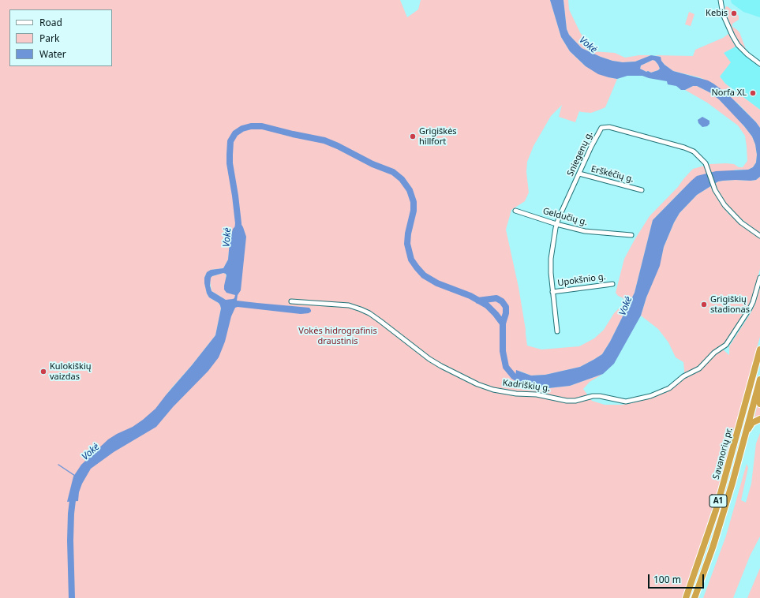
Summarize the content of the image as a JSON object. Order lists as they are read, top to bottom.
{
  "streets": {
    "highway": ["Savanorių pr.", "A1"],
    "street": [
      "Sniegenų g.",
      "Erškėčių g.",
      "Geldučių g.",
      "Upokšnio g.",
      "Kadriškių g."
    ]
  },
  "crossings": [
    ["Sniegenų g.", "Erškėčių g."],
    ["Sniegenų g.", "Geldučių g."],
    ["Sniegenų g.", "Upokšnio g."]
  ],
  "water": ["Vokė"],
  "parks": ["Vokės hidrografinis draustinis"],
  "places": [
    "Kebis",
    "Norfa XL",
    "Grigiškės hillfort",
    "Grigiškių stadionas",
    "Kulokiškių vaizdas"
  ],
  "legend": ["Road", "Park", "Water"],
  "scale_bar": "100 m"
}
